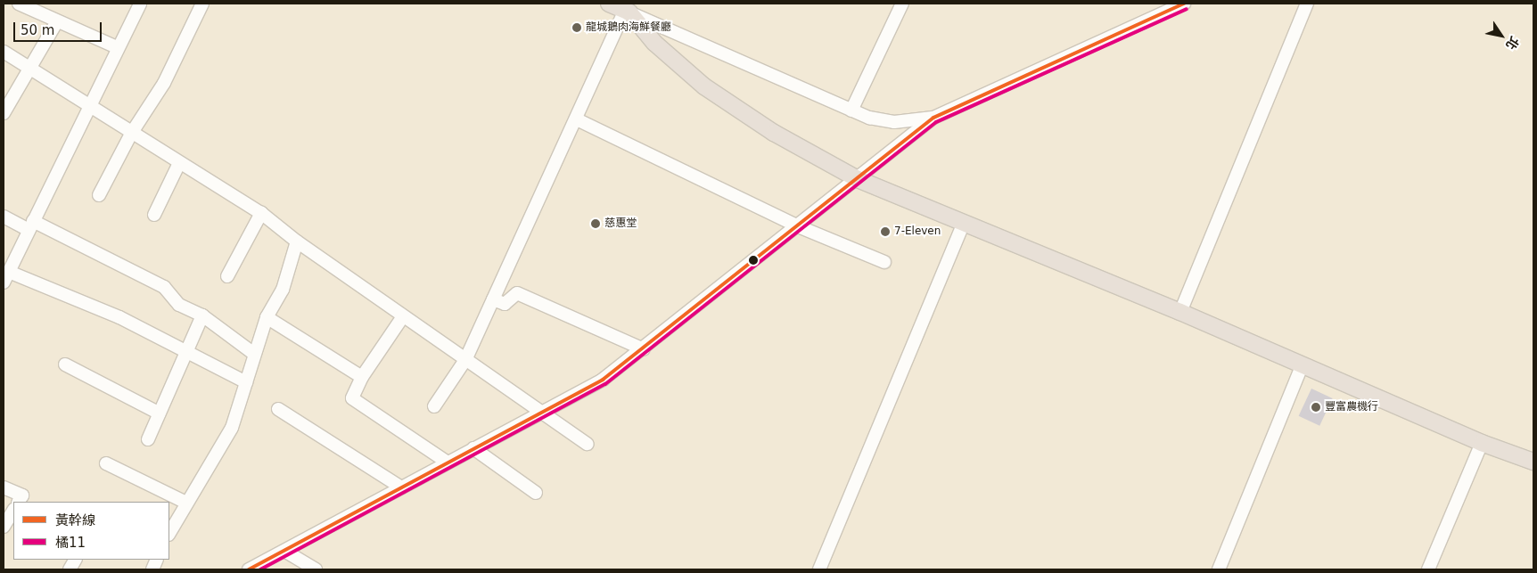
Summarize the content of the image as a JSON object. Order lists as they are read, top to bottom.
{
  "places": [
    "龍城鵝肉海鮮餐廳",
    "慈惠堂",
    "7-Eleven",
    "豐富農機行"
  ],
  "lines": ["transit line 黃幹線", "transit line 橘11"],
  "legend": ["黃幹線", "橘11"],
  "scale_bar": "50 m",
  "north": "bottom right"
}
